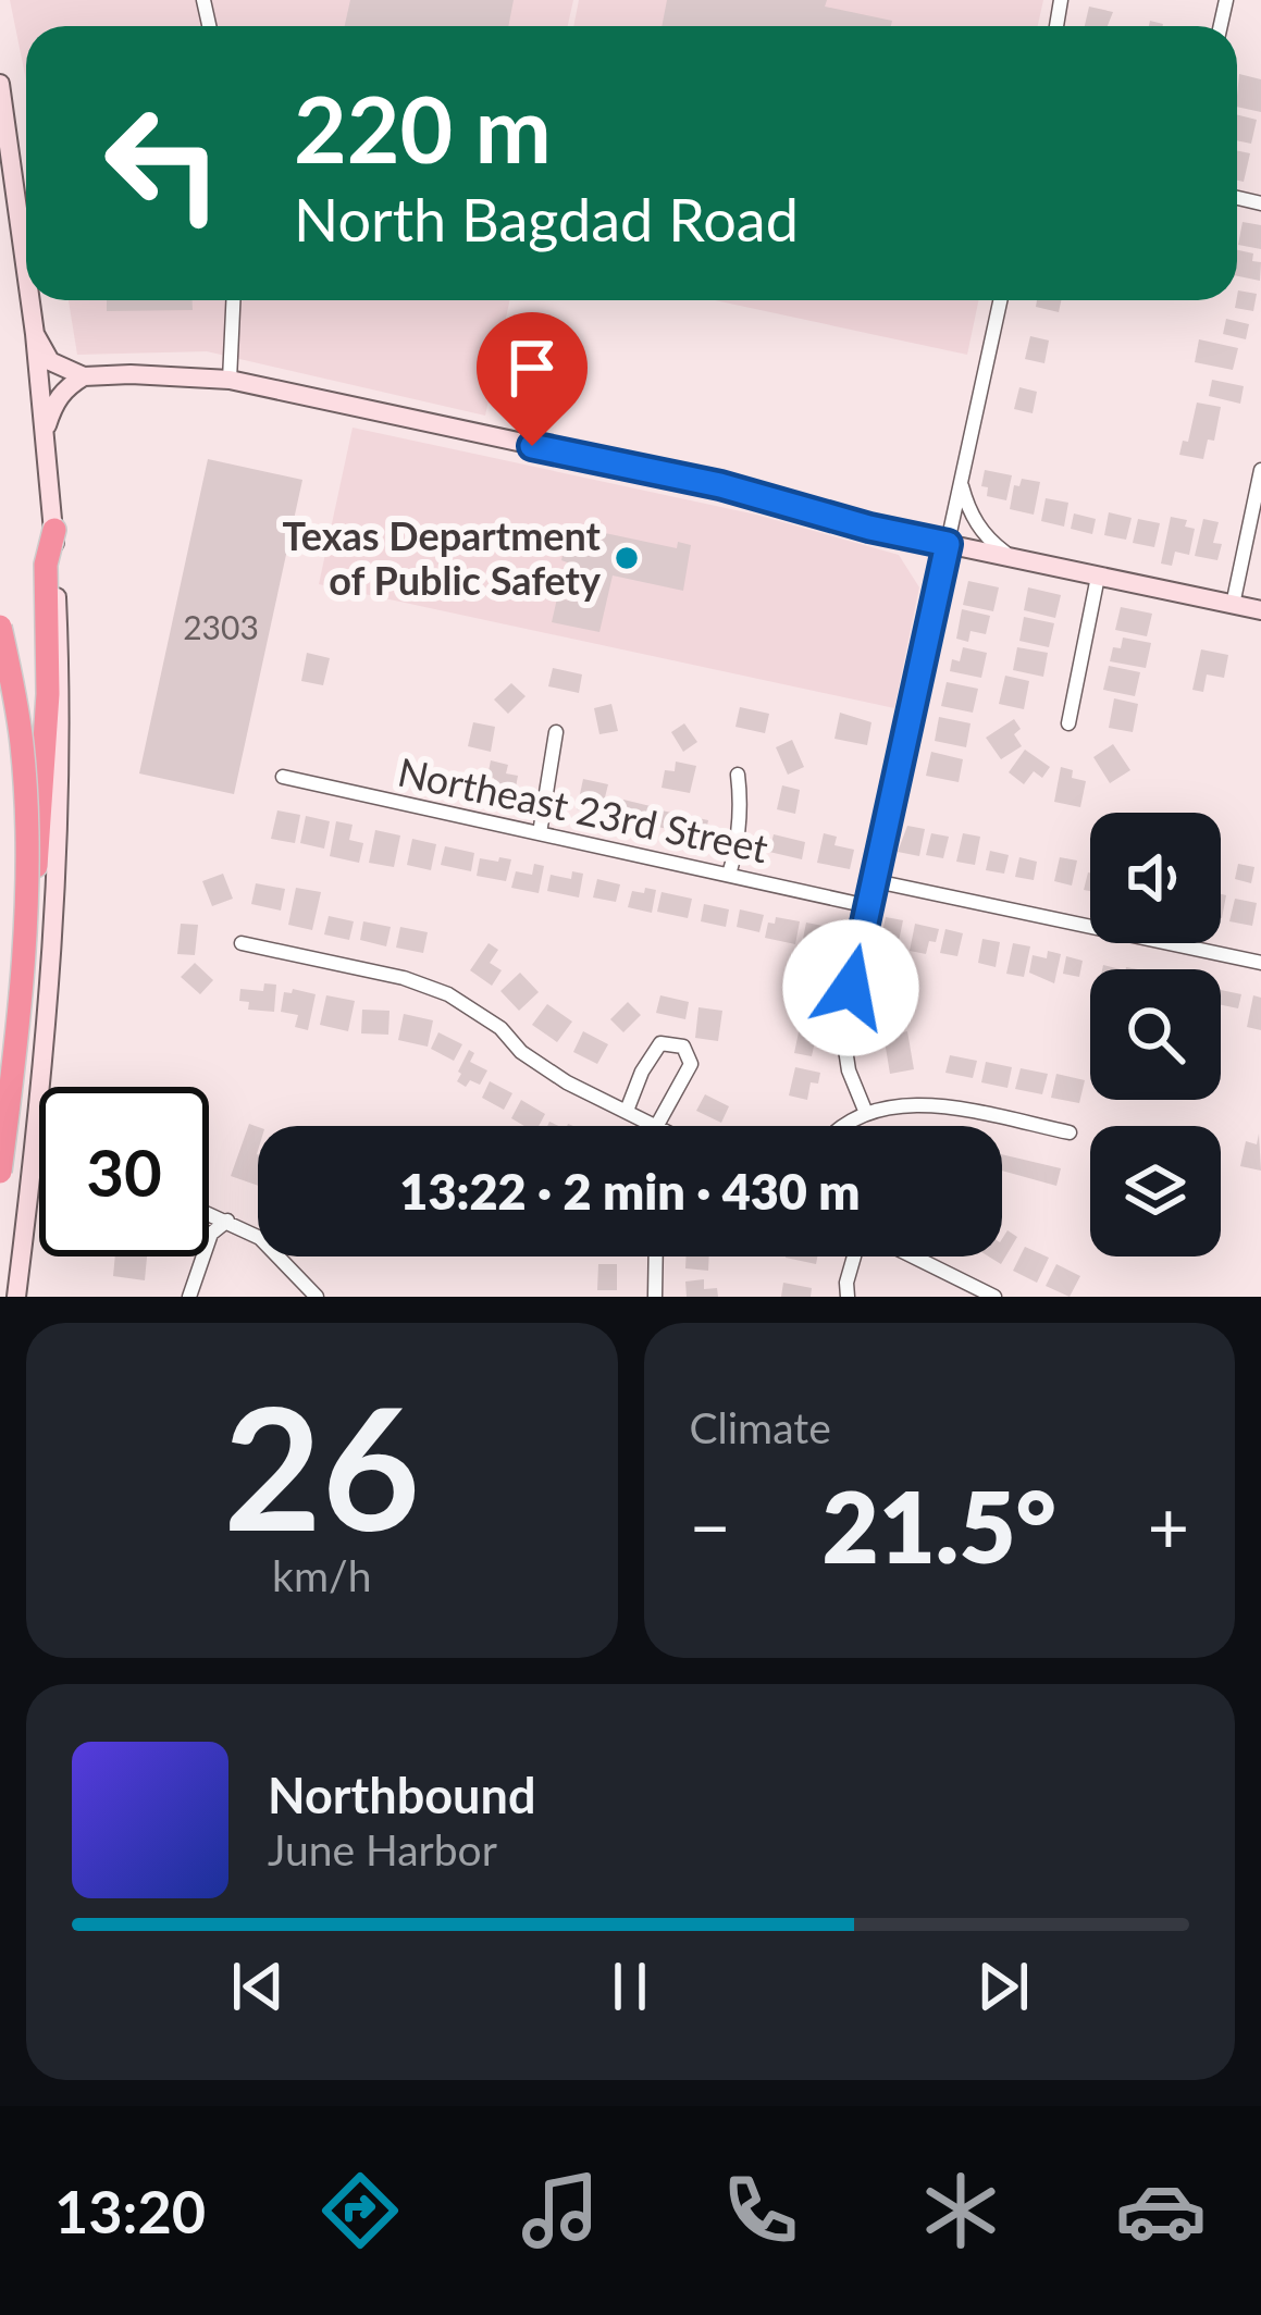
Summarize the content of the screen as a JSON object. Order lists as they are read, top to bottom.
{
  "streets": {
    "street": ["Northeast 23rd Street"]
  },
  "places": ["Texas Department of Public Safety"],
  "house_numbers": ["2303"],
  "page": {
    "turn": ["220 m", "North Bagdad Road"],
    "limit": "30",
    "trip": "13:22 · 2 min · 430 m",
    "tile": [
      ["26", "km/h"],
      "Climate"
    ],
    "heat": ["−", "21.5°", "+"],
    "song": ["Northbound", "June Harbor"],
    "tabs": "13:20"
  }
}
